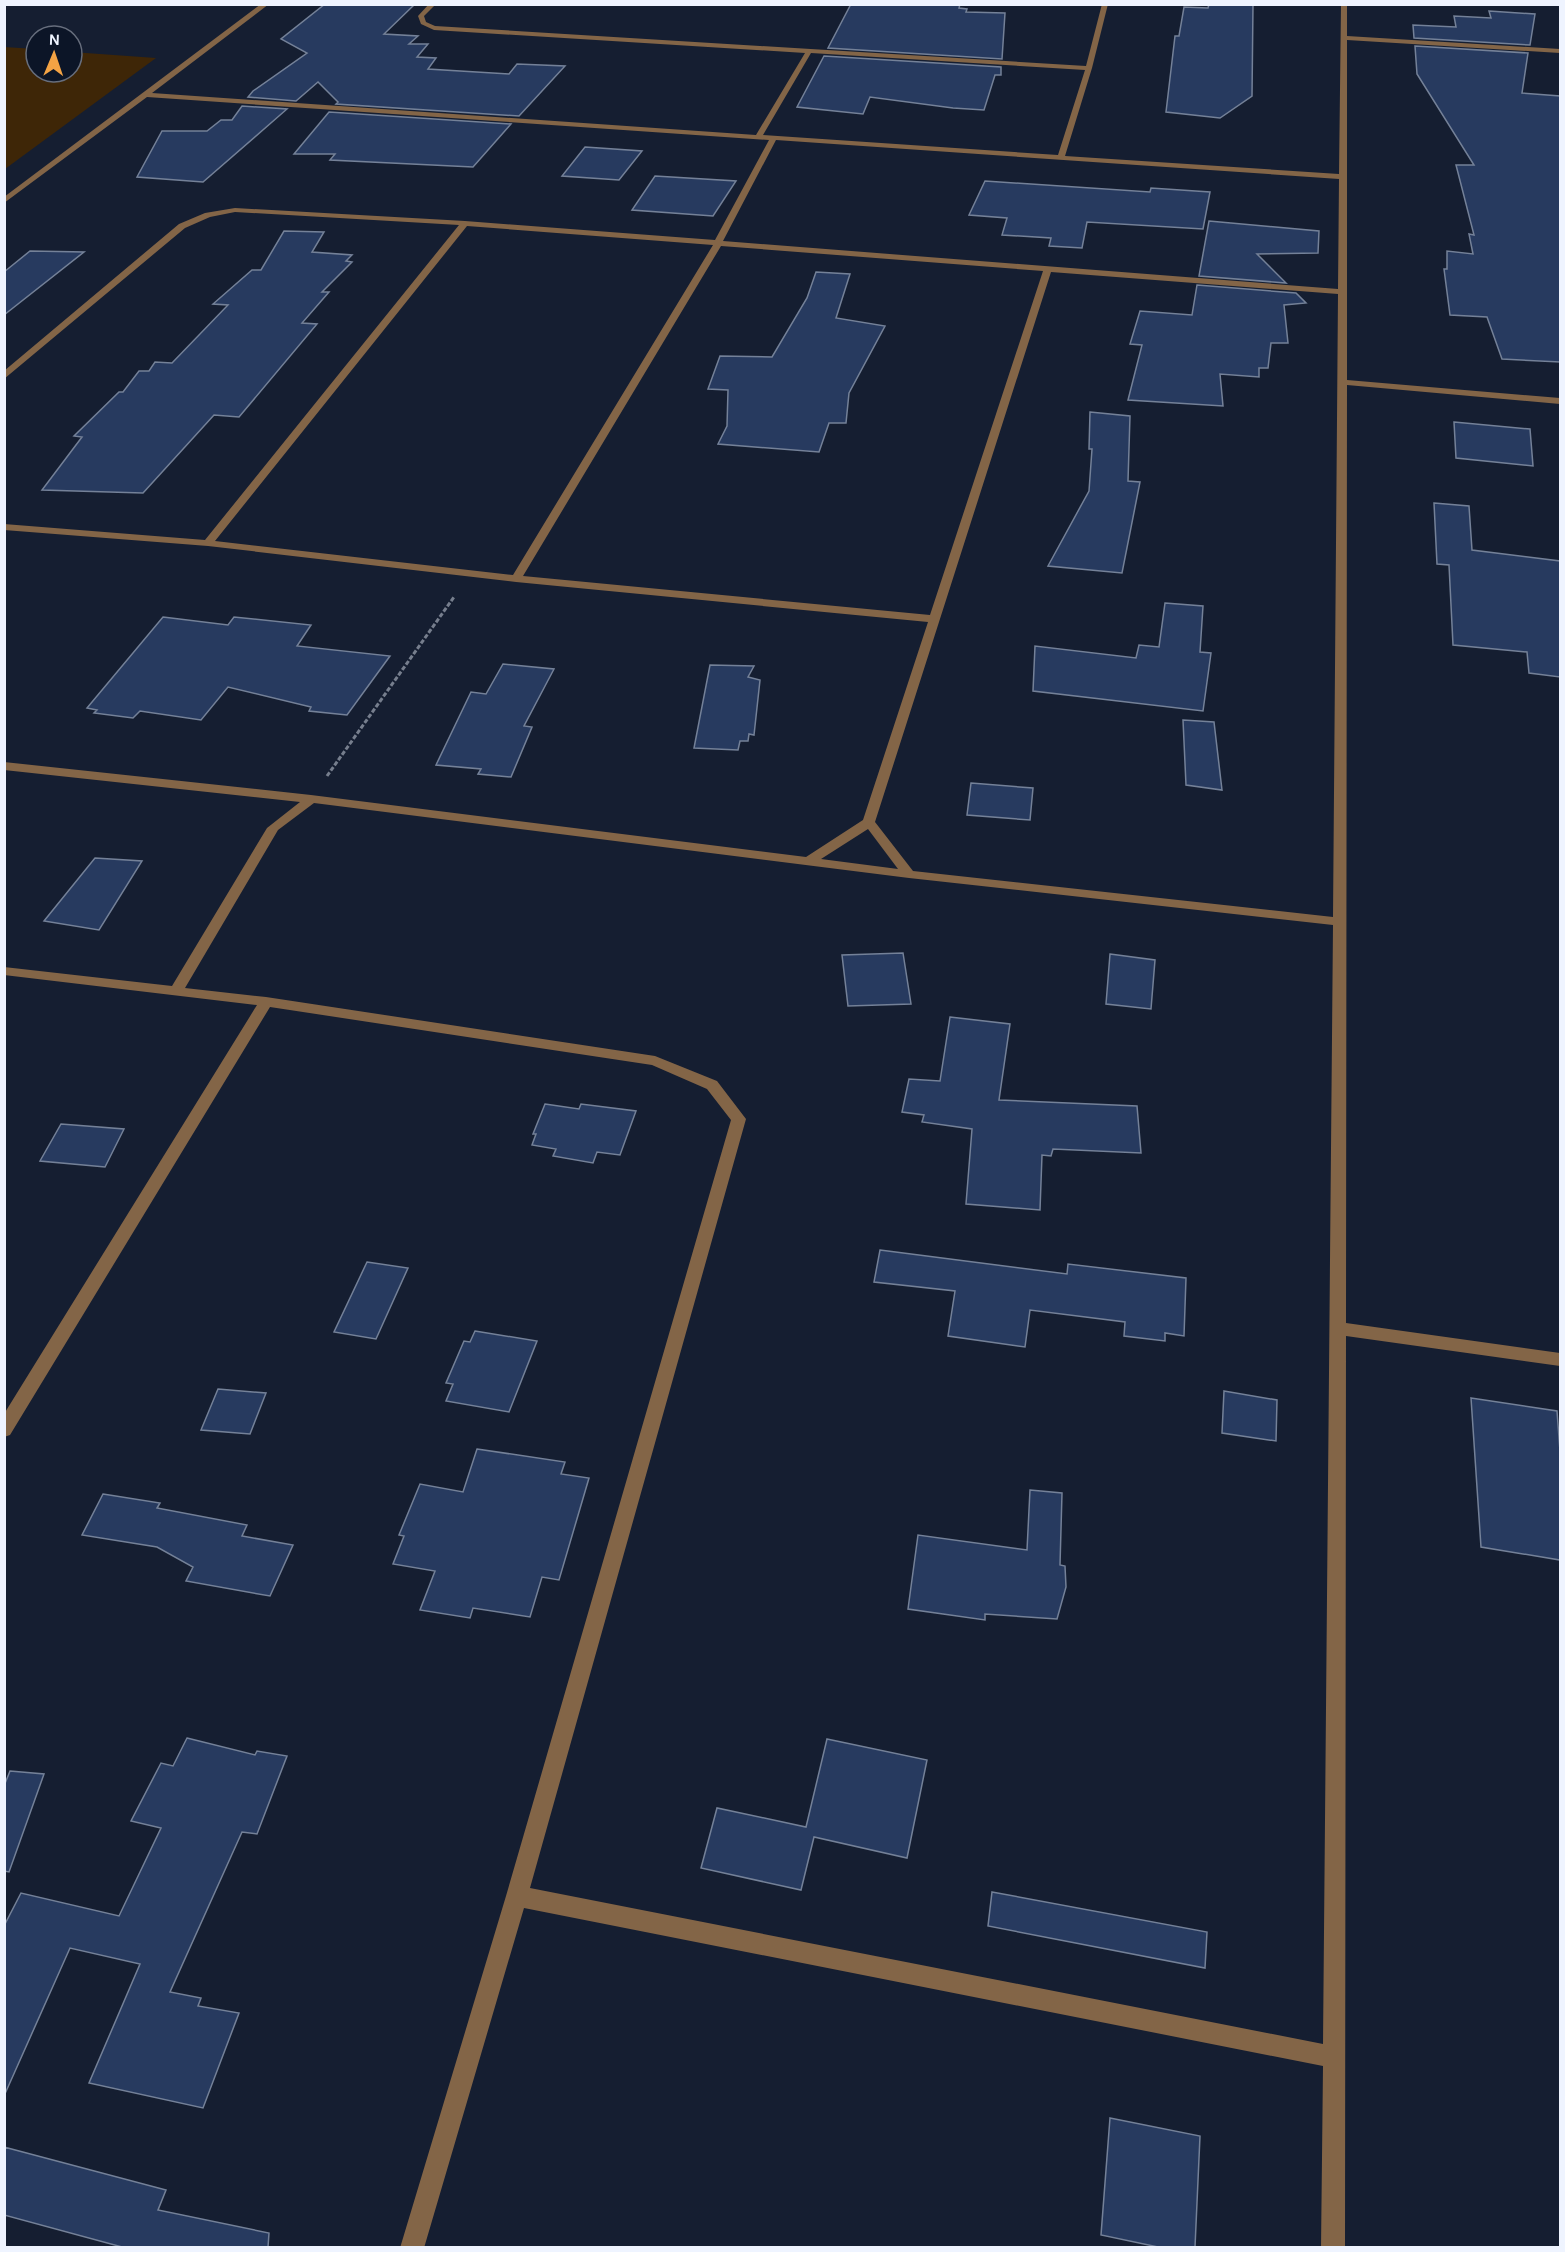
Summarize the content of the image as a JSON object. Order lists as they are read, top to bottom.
{
  "north": "top"
}
